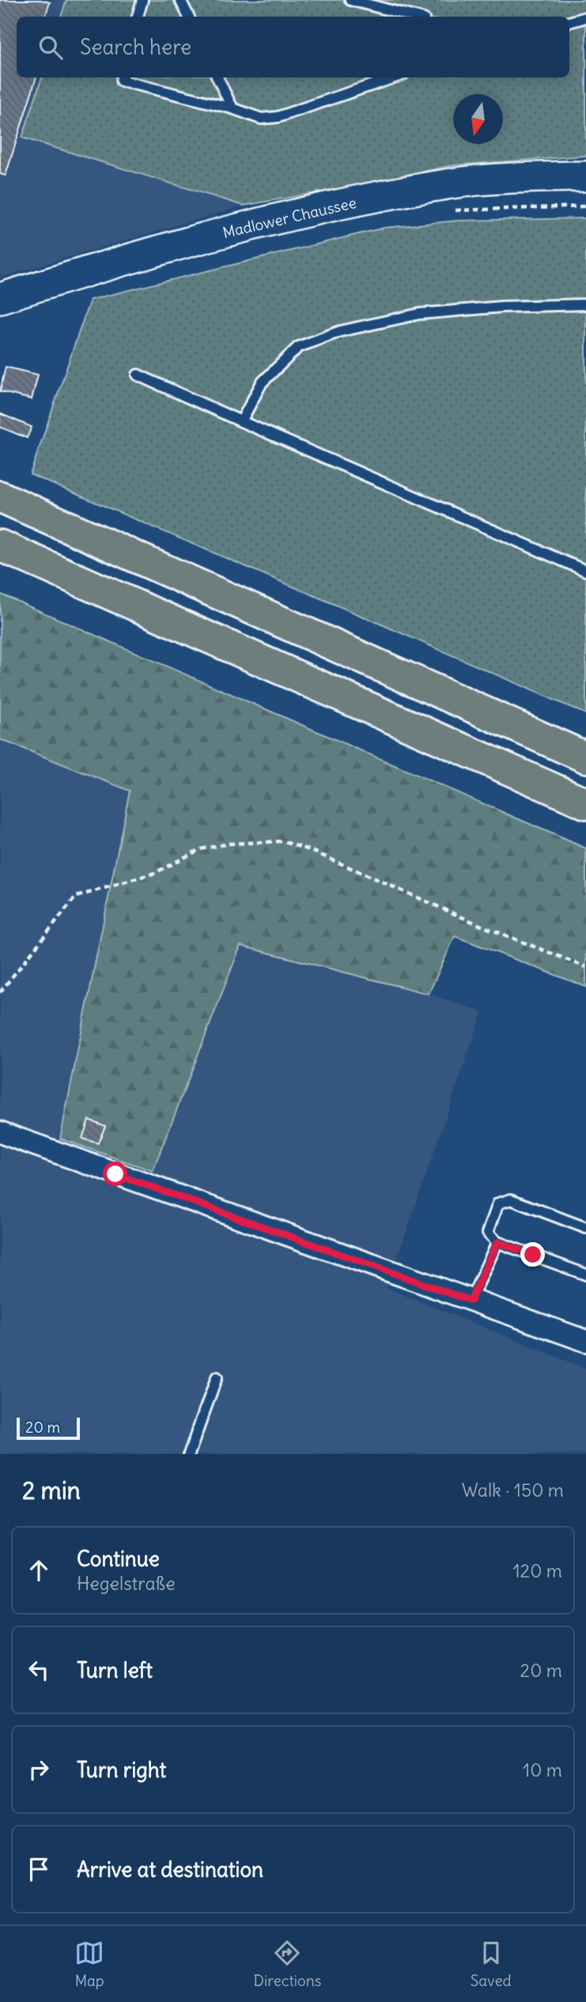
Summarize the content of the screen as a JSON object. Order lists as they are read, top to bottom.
{
  "streets": {
    "main road": ["Madlower Chaussee"]
  },
  "scale_bar": "20 m",
  "north": "bottom",
  "page": {
    "search": "Search here",
    "scale": "20 m",
    "heading": ["2 min", "Walk · 150 m"],
    "list": [
      ["Continue", "Hegelstraße", "120 m"],
      ["Turn left", "20 m"],
      ["Turn right", "10 m"],
      "Arrive at destination"
    ],
    "nav": ["Map", "Directions", "Saved"]
  }
}
